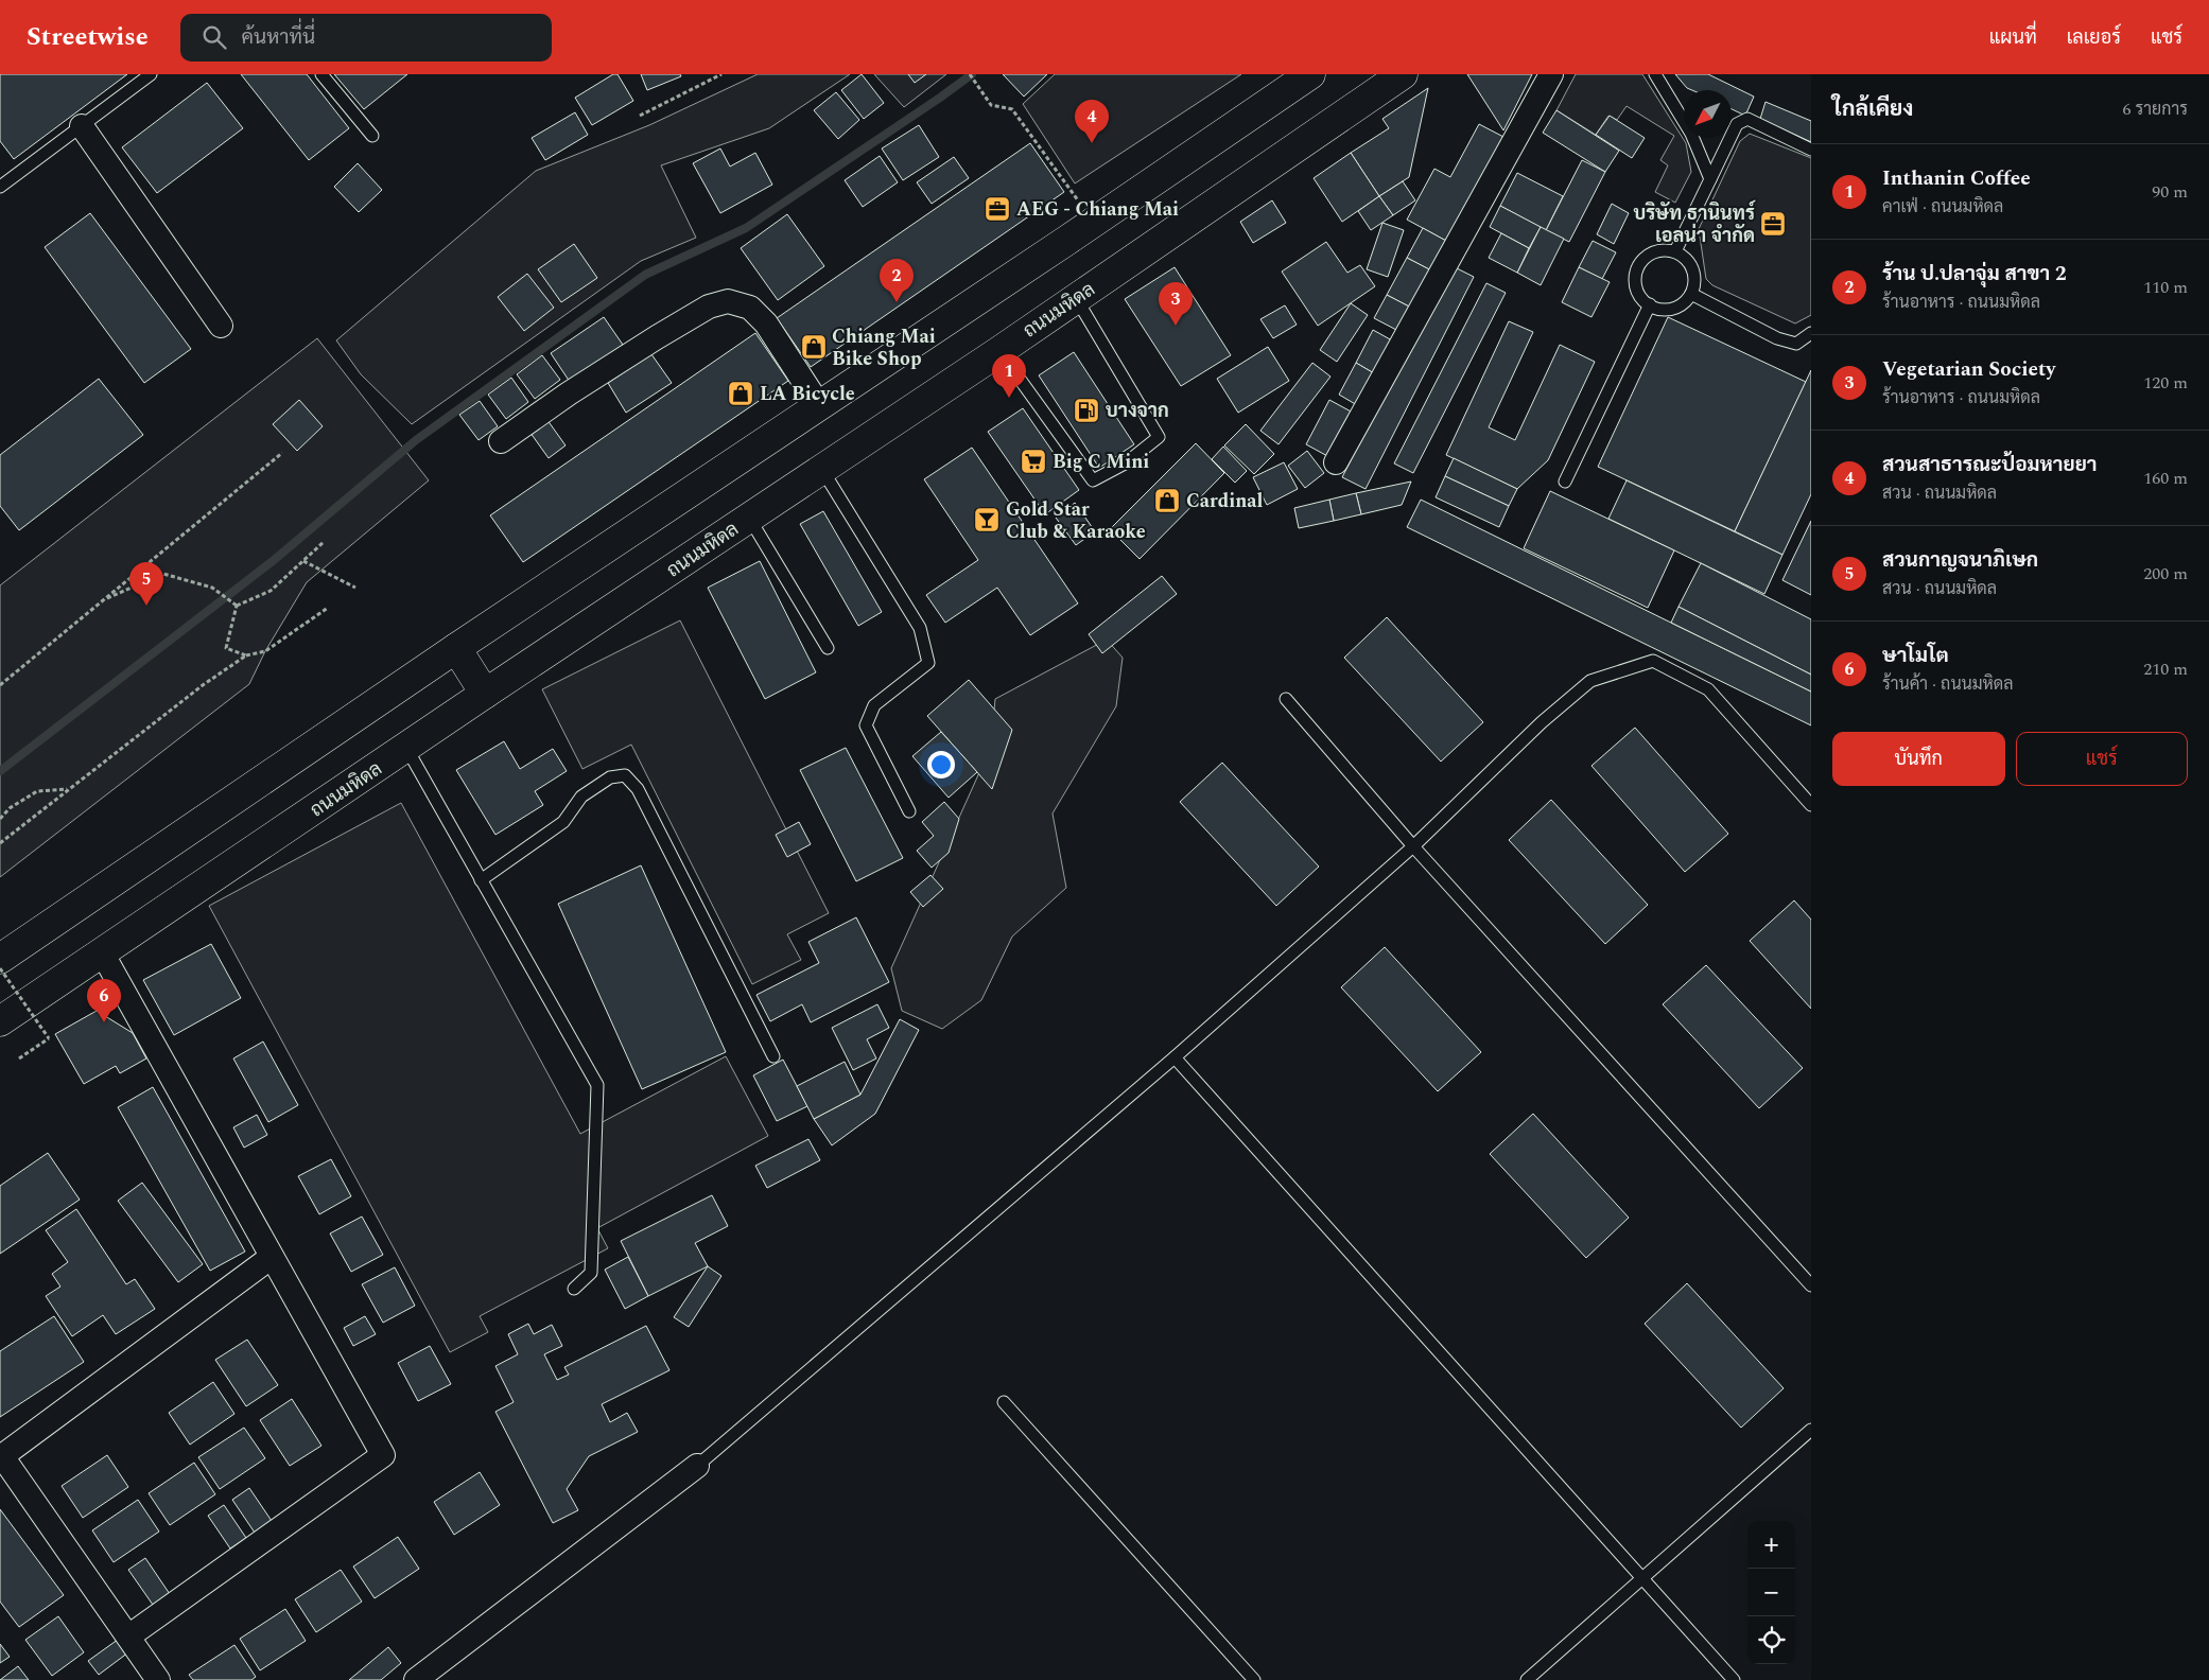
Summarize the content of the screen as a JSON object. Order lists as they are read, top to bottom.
{
  "streets": {
    "main road": ["ถนนมหิดล"]
  },
  "places": {
    "office": ["AEG - Chiang Mai", "บริษัท ธานินทร์ เอลน่า จำกัด"],
    "shop": ["Chiang Mai Bike Shop", "LA Bicycle", "Cardinal"],
    "fuel station": ["บางจาก"],
    "supermarket": ["Big C Mini"],
    "bar": ["Gold Star Club & Karaoke"]
  },
  "north": "bottom left",
  "page": {
    "header": "Streetwise",
    "search": "ค้นหาที่นี่",
    "nav": ["แผนที่", "เลเยอร์", "แชร์"],
    "heading": ["ใกล้เคียง", "6 รายการ"],
    "pins": [
      "4",
      "2",
      "3",
      "1",
      "5",
      "6"
    ],
    "list": [
      {
        "mark": "1",
        "name": "Inthanin Coffee",
        "note": "คาเฟ่ · ถนนมหิดล",
        "value": "90 m"
      },
      {
        "mark": "2",
        "name": "ร้าน ป.ปลาจุ่ม สาขา 2",
        "note": "ร้านอาหาร · ถนนมหิดล",
        "value": "110 m"
      },
      {
        "mark": "3",
        "name": "Vegetarian Society",
        "note": "ร้านอาหาร · ถนนมหิดล",
        "value": "120 m"
      },
      {
        "mark": "4",
        "name": "สวนสาธารณะป้อมหายยา",
        "note": "สวน · ถนนมหิดล",
        "value": "160 m"
      },
      {
        "mark": "5",
        "name": "สวนกาญจนาภิเษก",
        "note": "สวน · ถนนมหิดล",
        "value": "200 m"
      },
      {
        "mark": "6",
        "name": "ษาโมโต",
        "note": "ร้านค้า · ถนนมหิดล",
        "value": "210 m"
      }
    ],
    "buttons": ["บันทึก", "แชร์"],
    "map_buttons": ["+", "−"]
  }
}
